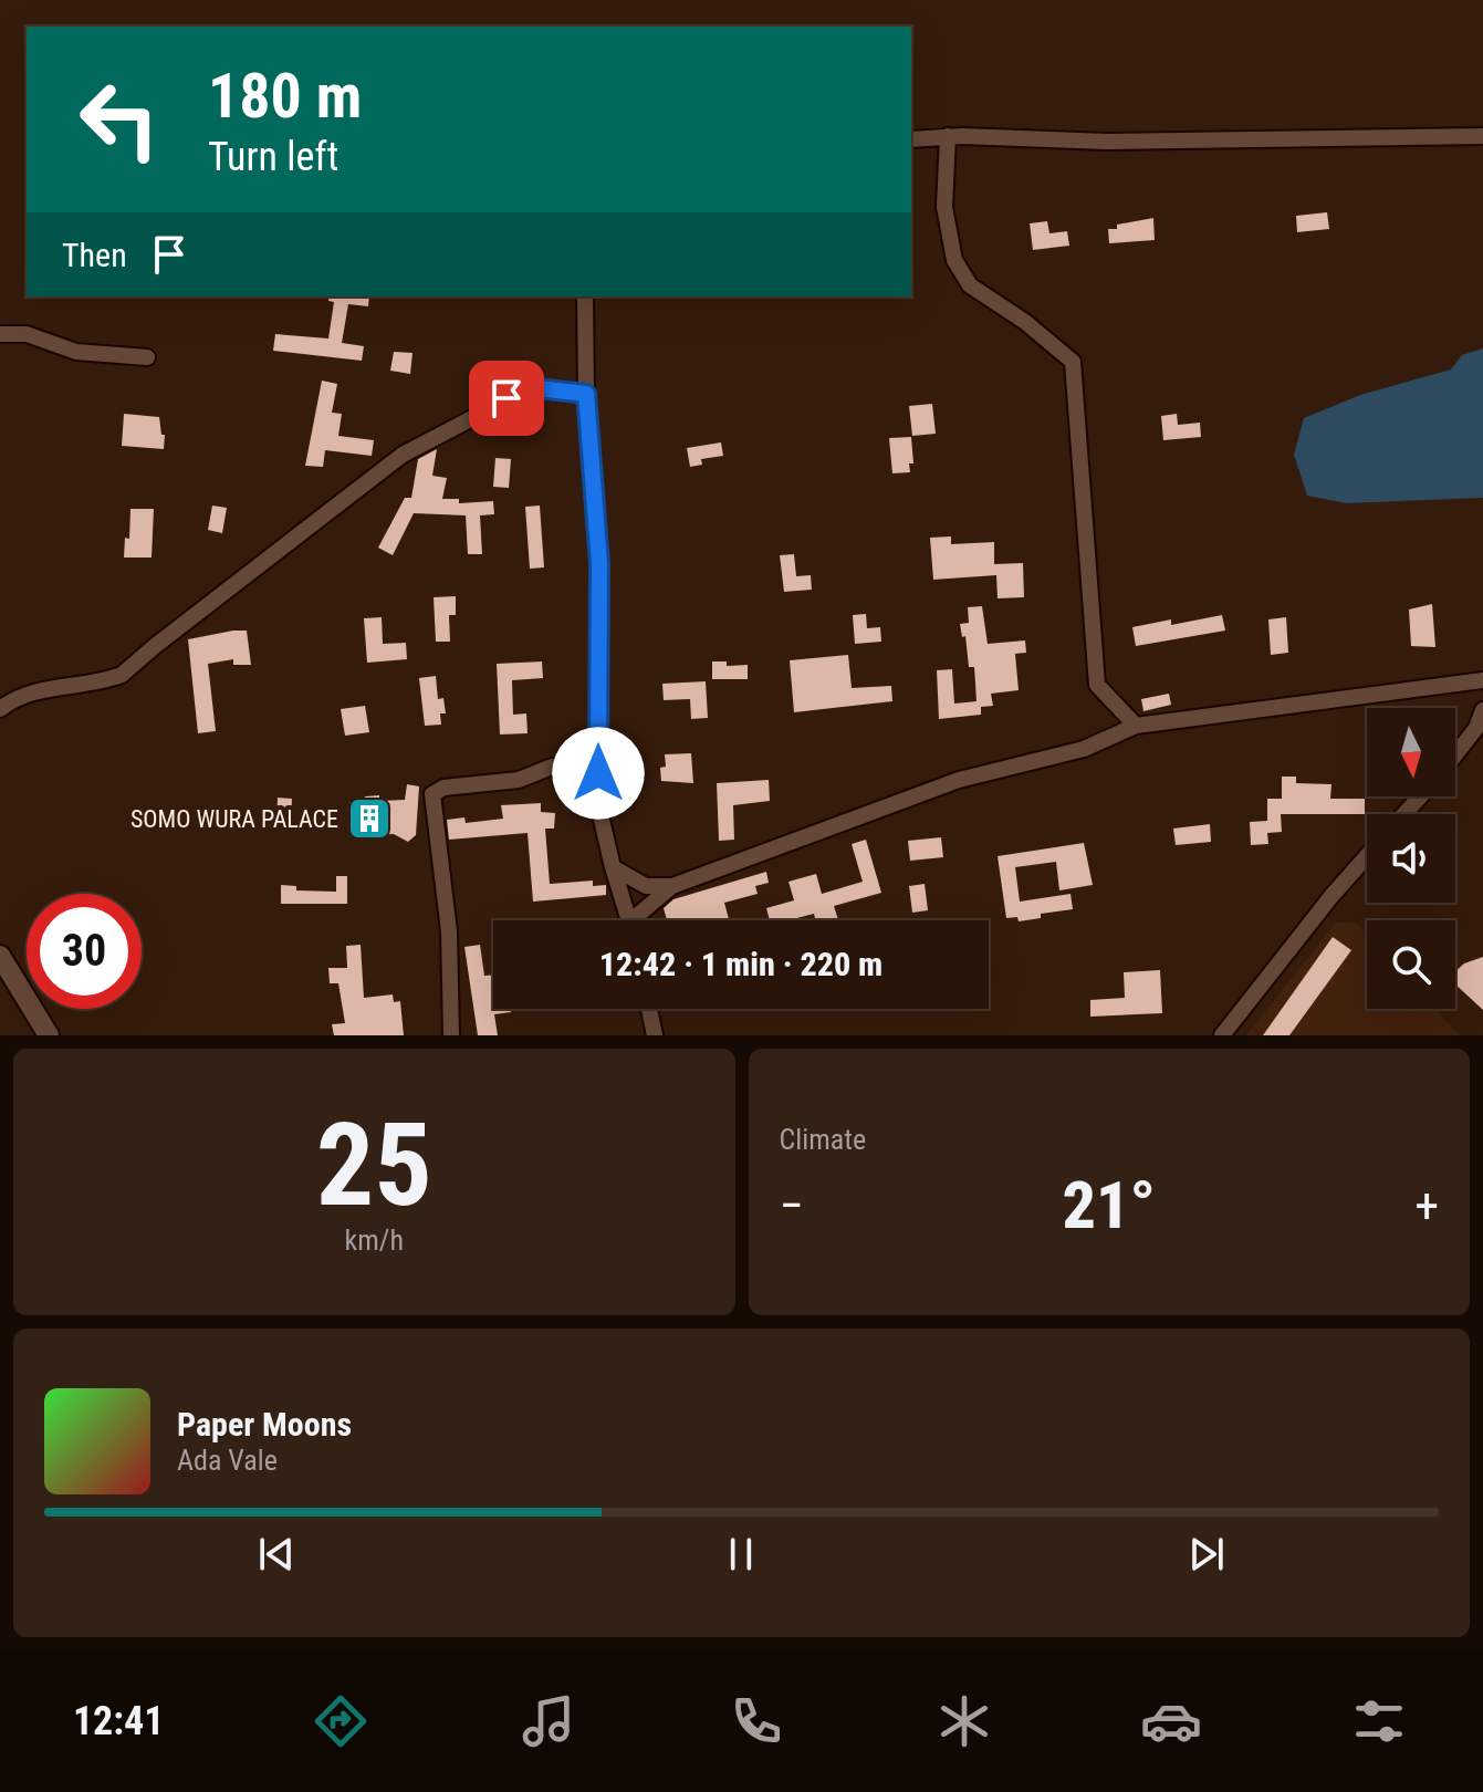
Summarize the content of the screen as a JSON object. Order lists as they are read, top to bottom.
{
  "places": {
    "building": ["SOMO WURA PALACE"]
  },
  "north": "bottom",
  "page": {
    "turn": ["180 m", "Turn left"],
    "then": "Then",
    "limit": "30",
    "trip": "12:42 · 1 min · 220 m",
    "tile": [
      ["25", "km/h"],
      "Climate"
    ],
    "heat": ["−", "21°", "+"],
    "song": ["Paper Moons", "Ada Vale"],
    "tabs": "12:41"
  }
}
